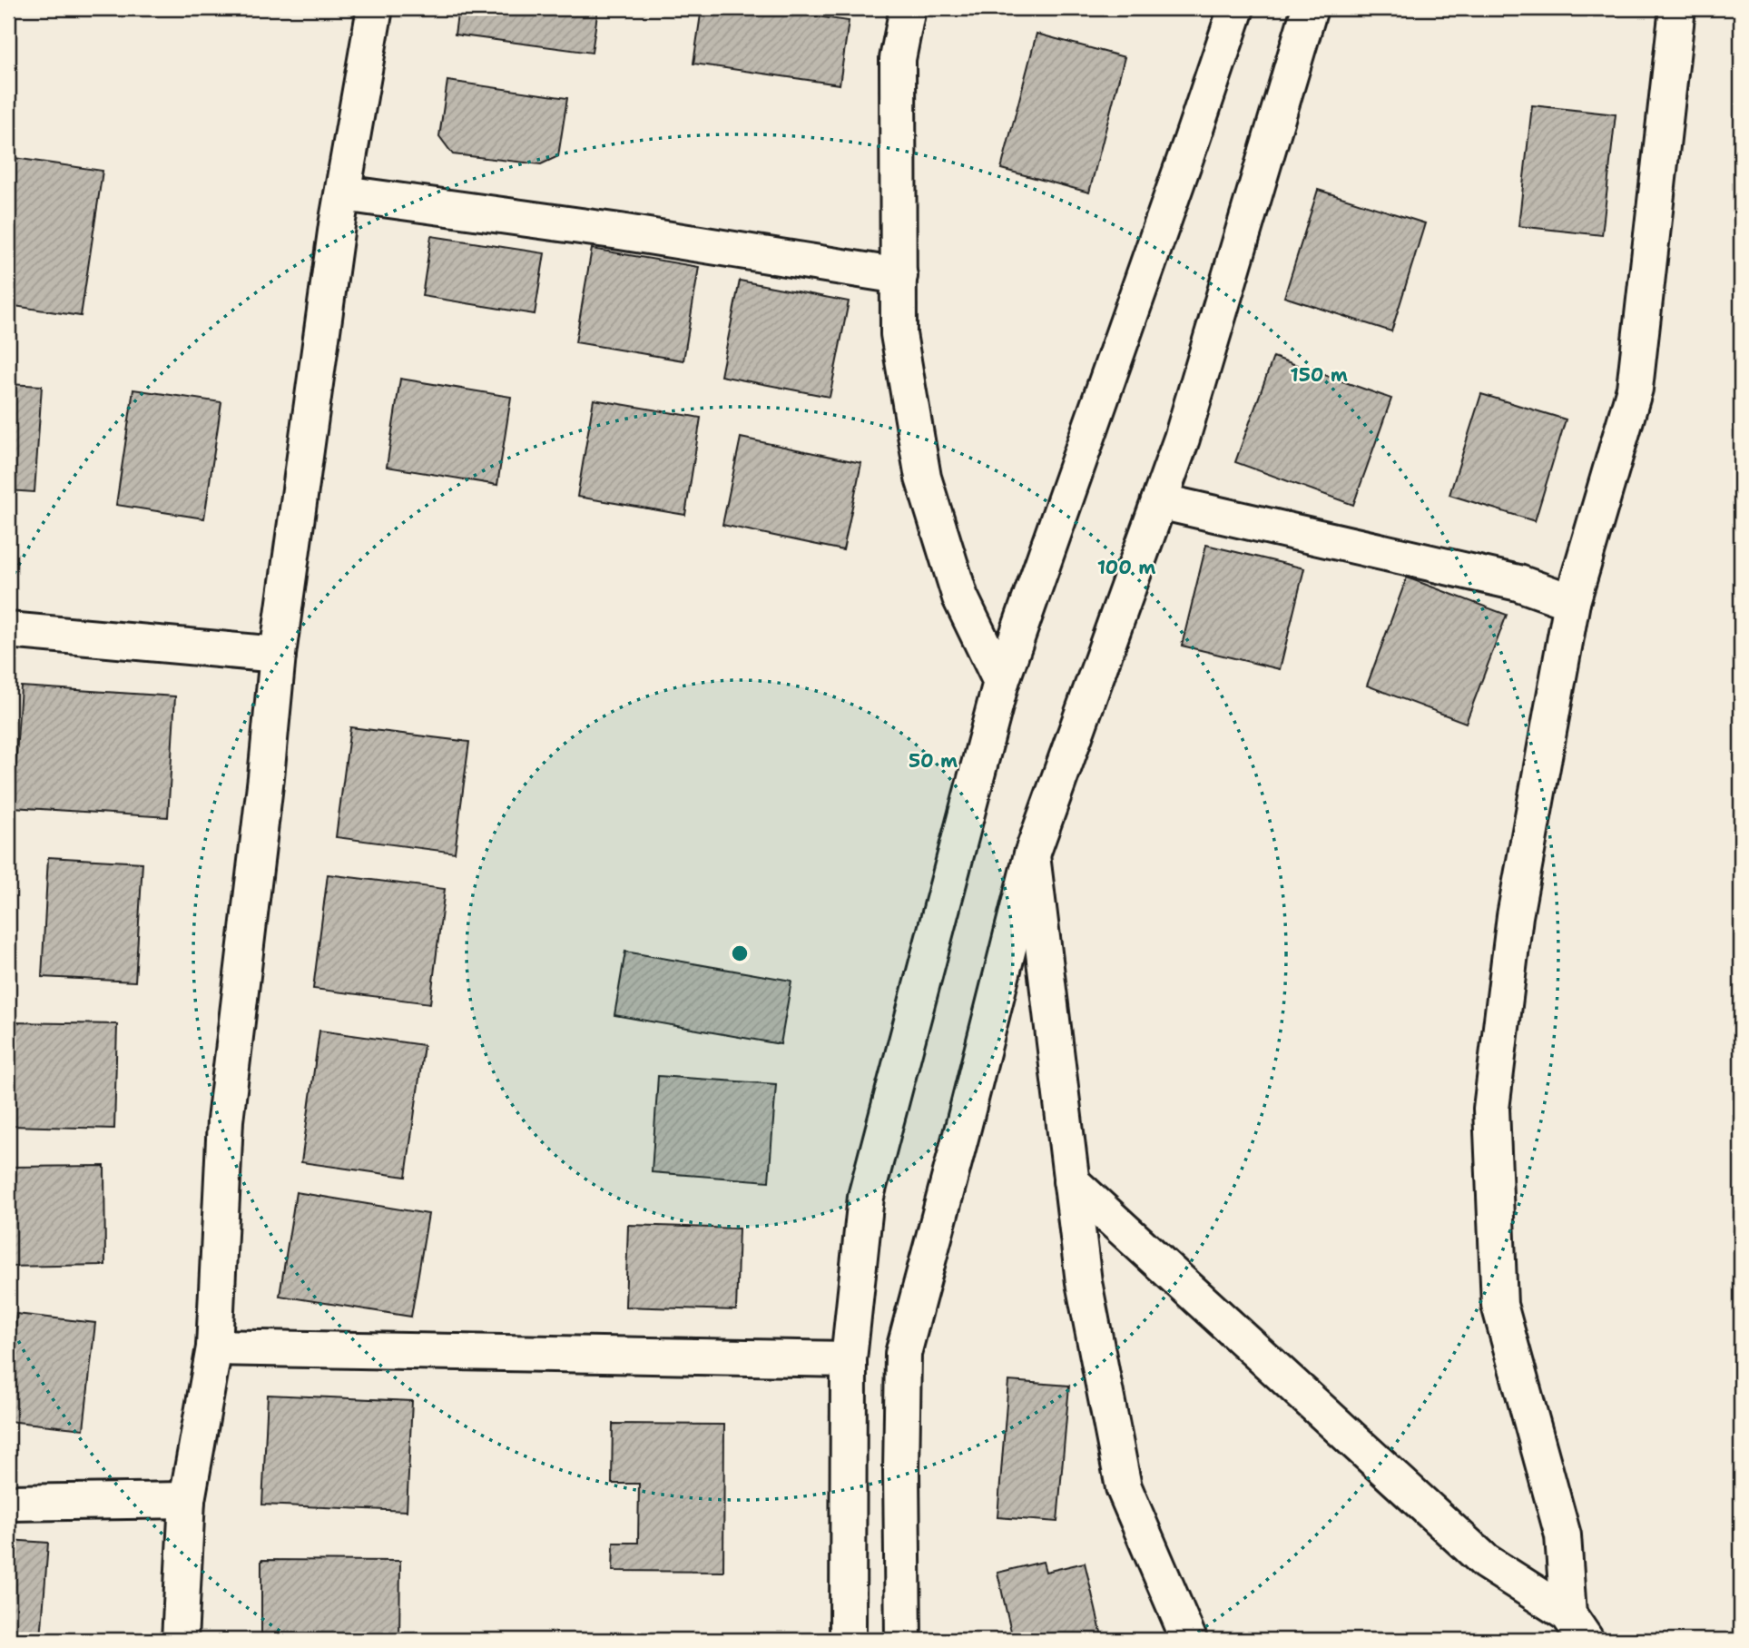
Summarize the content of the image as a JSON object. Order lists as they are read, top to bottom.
{
  "rings": ["150 m", "100 m", "50 m"]
}
